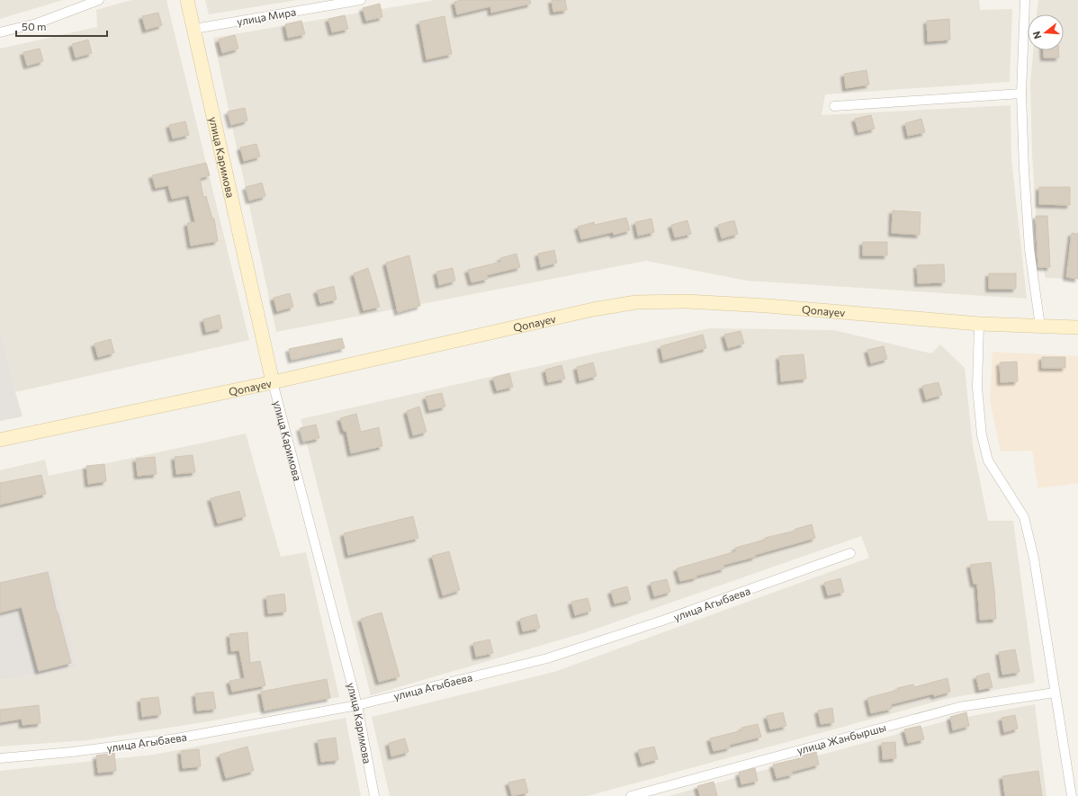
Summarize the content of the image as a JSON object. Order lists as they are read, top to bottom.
{
  "streets": {
    "main road": ["улица Каримова", "Qonayev"],
    "street": ["улица Мира", "улица Агыбаева", "улица Жанбыршы"]
  },
  "crossings": [
    ["улица Мира", "улица Каримова"],
    ["улица Каримова", "Qonayev"],
    ["улица Каримова", "улица Агыбаева"]
  ],
  "scale_bar": "50 m",
  "north": "left"
}
